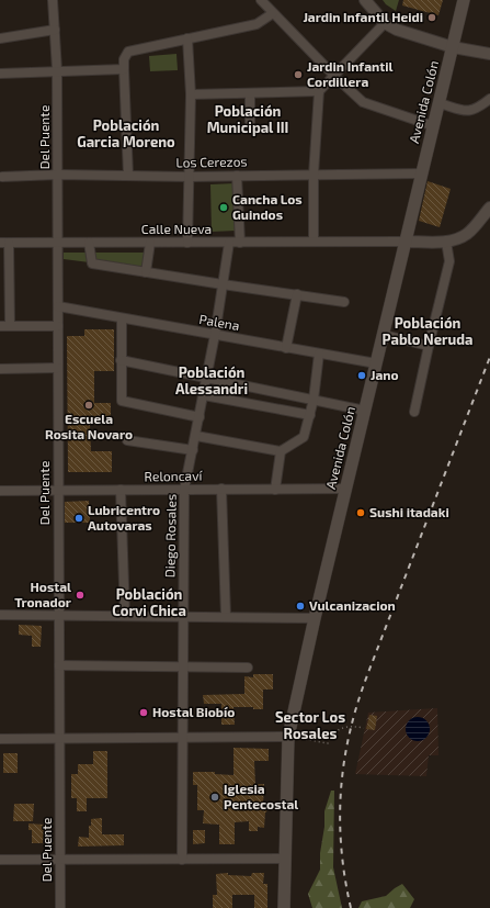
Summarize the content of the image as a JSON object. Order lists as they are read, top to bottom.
{
  "streets": {
    "main road": ["Avenida Colón"],
    "street": [
      "Del Puente",
      "Los Cerezos",
      "Calle Nueva",
      "Palena",
      "Reloncaví",
      "Diego Rosales"
    ]
  },
  "crossings": [
    ["Avenida Colón", "Los Cerezos"],
    ["Avenida Colón", "Calle Nueva"],
    ["Avenida Colón", "Palena"],
    ["Avenida Colón", "Reloncaví"],
    ["Del Puente", "Los Cerezos"],
    ["Del Puente", "Calle Nueva"],
    ["Del Puente", "Palena"],
    ["Del Puente", "Reloncaví"],
    ["Calle Nueva", "Diego Rosales"],
    ["Palena", "Diego Rosales"],
    ["Reloncaví", "Diego Rosales"]
  ],
  "districts": [
    "Población Municipal III",
    "Población Garcia Moreno",
    "Población Pablo Neruda",
    "Población Alessandri",
    "Población Corvi Chica",
    "Sector Los Rosales"
  ],
  "places": [
    "Jardin Infantil Heidi",
    "Jardin Infantil Cordillera",
    "Cancha Los Guindos",
    "Jano",
    "Escuela Rosita Novaro",
    "Sushi itadaki",
    "Lubricentro Autovaras",
    "Hostal Tronador",
    "Vulcanizacion",
    "Hostal Biobío",
    "Iglesia Pentecostal"
  ]
}
